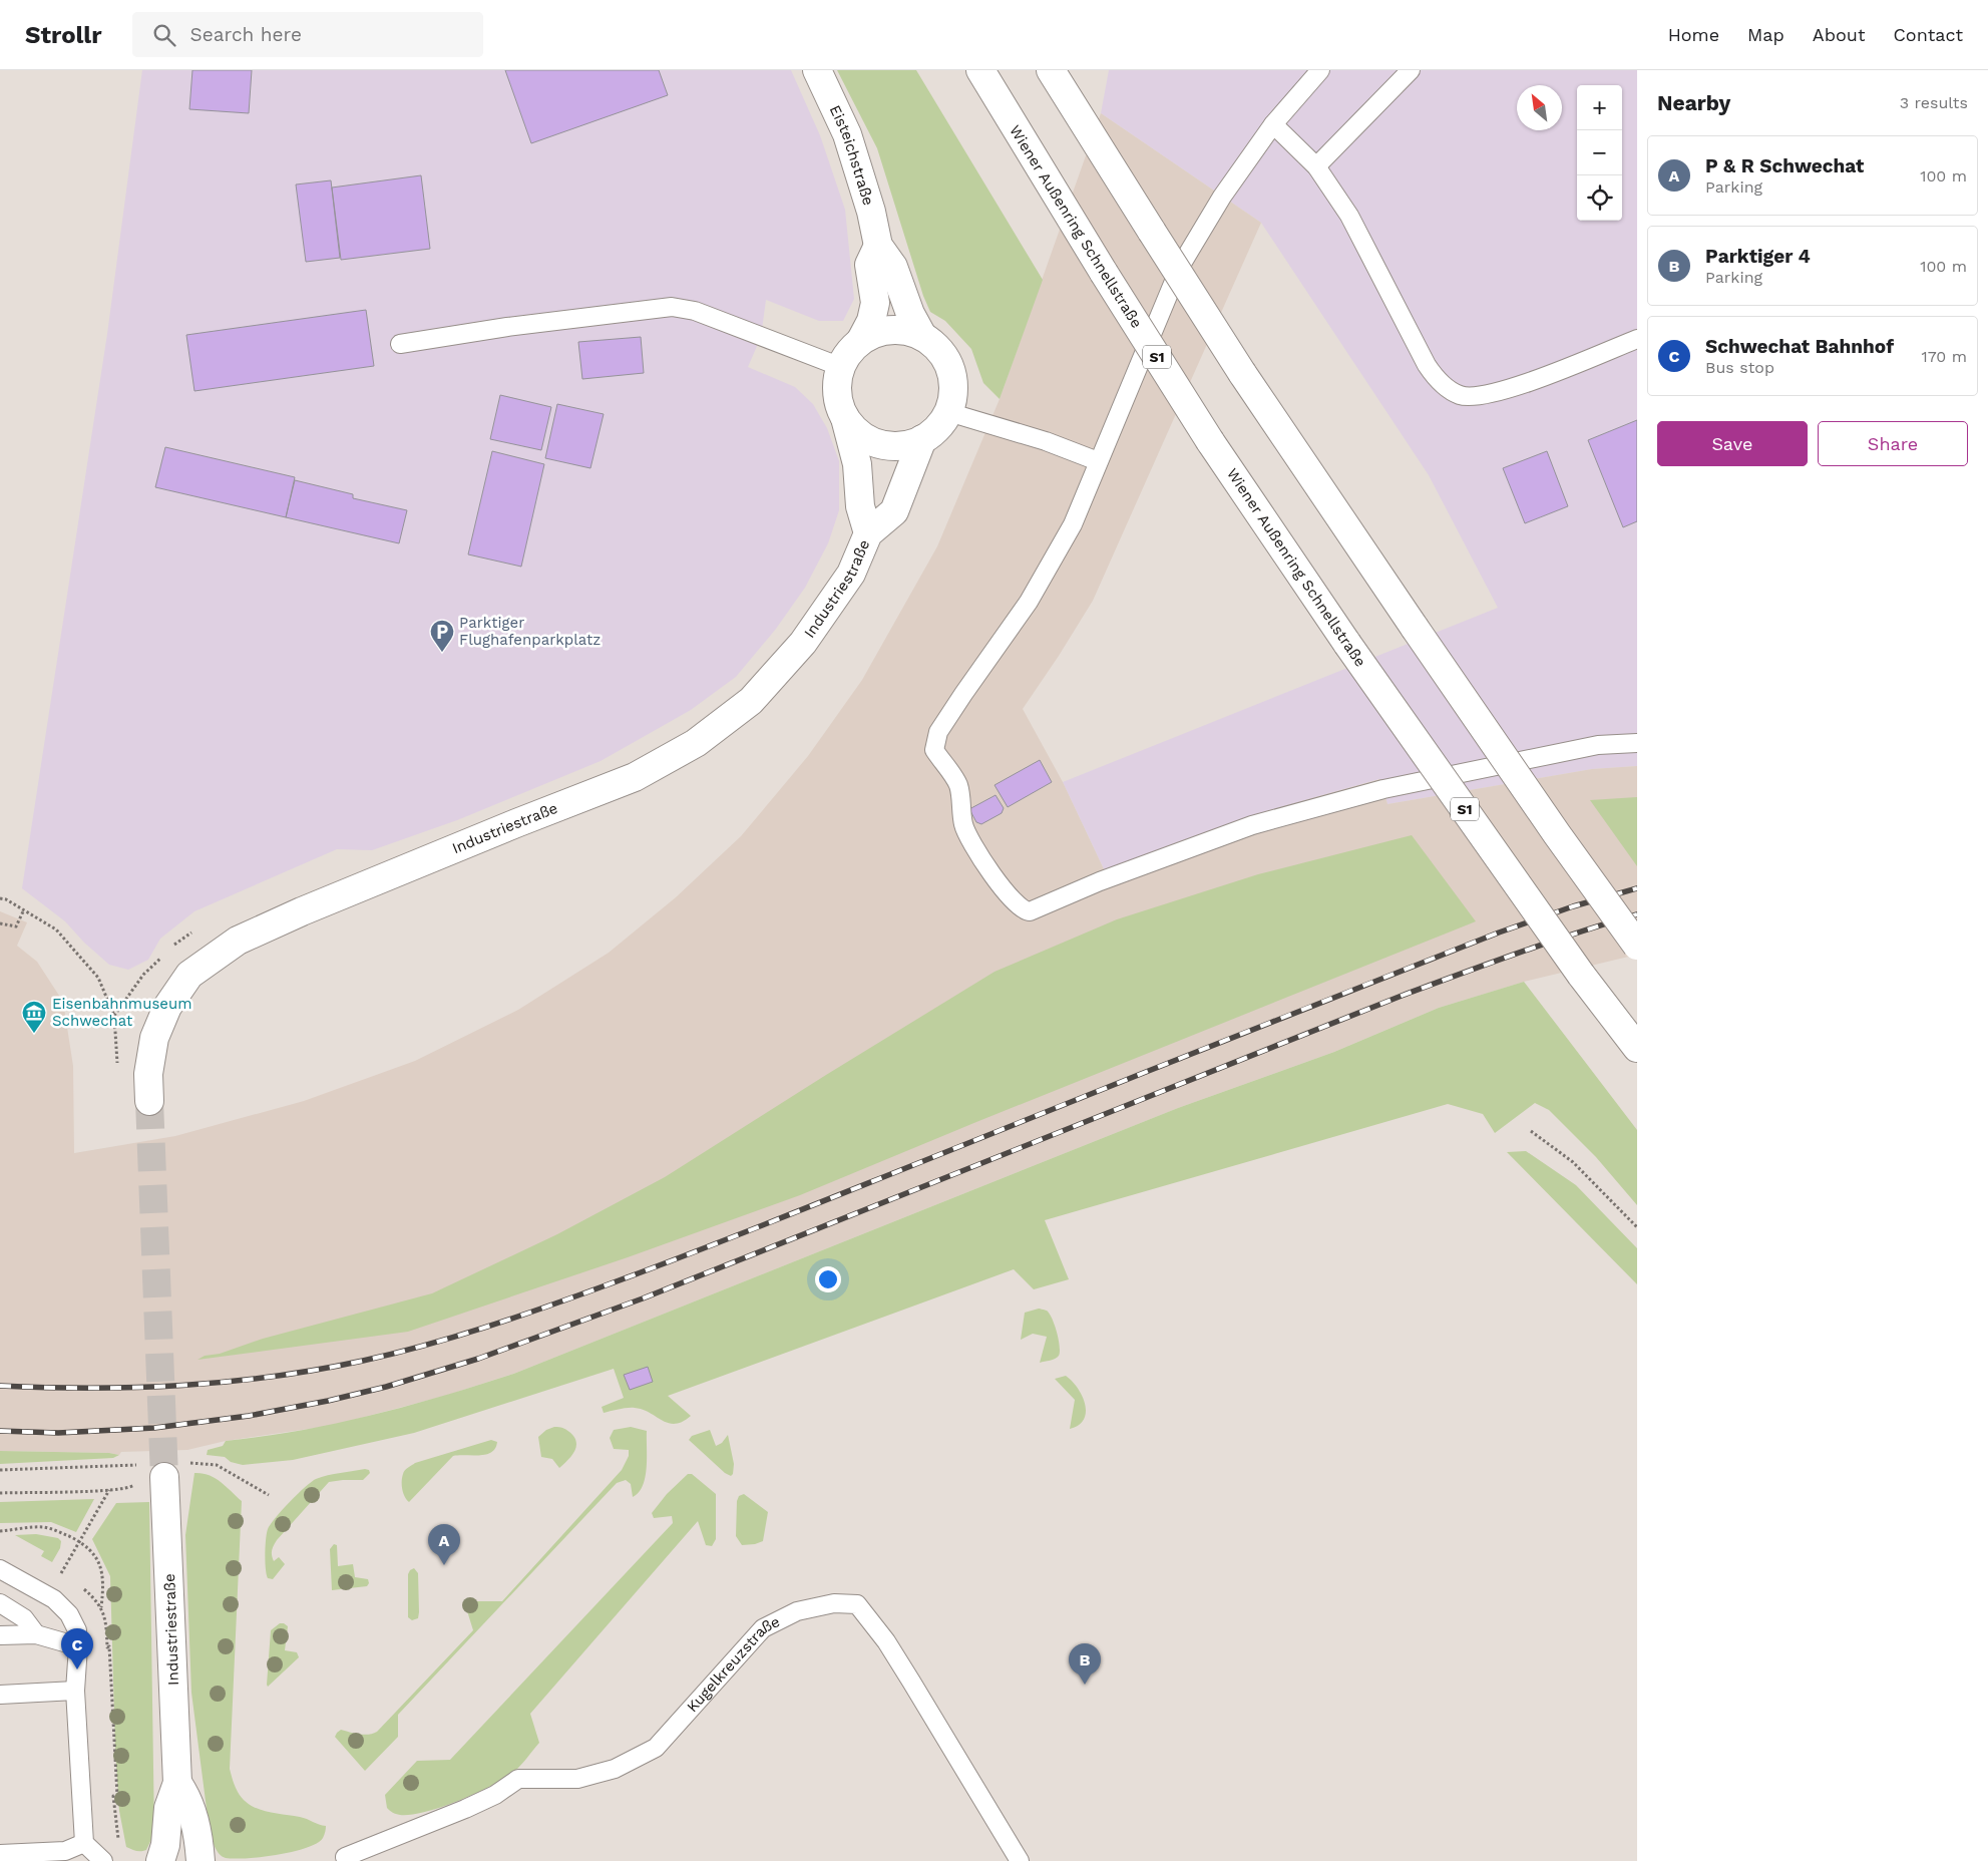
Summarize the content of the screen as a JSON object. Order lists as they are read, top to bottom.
{
  "streets": {
    "main road": [
      "Eisteichstraße",
      "Wiener Außenring Schnellstraße",
      "S1",
      "Industriestraße"
    ],
    "lane": ["Kugelkreuzstraße"]
  },
  "crossings": [
    ["Eisteichstraße", "Industriestraße"]
  ],
  "places": {
    "parking": ["Parktiger Flughafenparkplatz"],
    "museum": ["Eisenbahnmuseum Schwechat"]
  },
  "north": "top left",
  "page": {
    "header": "Strollr",
    "search": "Search here",
    "nav": [
      "Home",
      "Map",
      "About",
      "Contact"
    ],
    "heading": ["Nearby", "3 results"],
    "map_buttons": ["+", "−"],
    "list": [
      {
        "mark": "A",
        "name": "P & R Schwechat",
        "note": "Parking",
        "value": "100 m"
      },
      {
        "mark": "B",
        "name": "Parktiger 4",
        "note": "Parking",
        "value": "100 m"
      },
      {
        "mark": "C",
        "name": "Schwechat Bahnhof",
        "note": "Bus stop",
        "value": "170 m"
      }
    ],
    "buttons": ["Save", "Share"],
    "pins": ["A", "C", "B"]
  }
}
